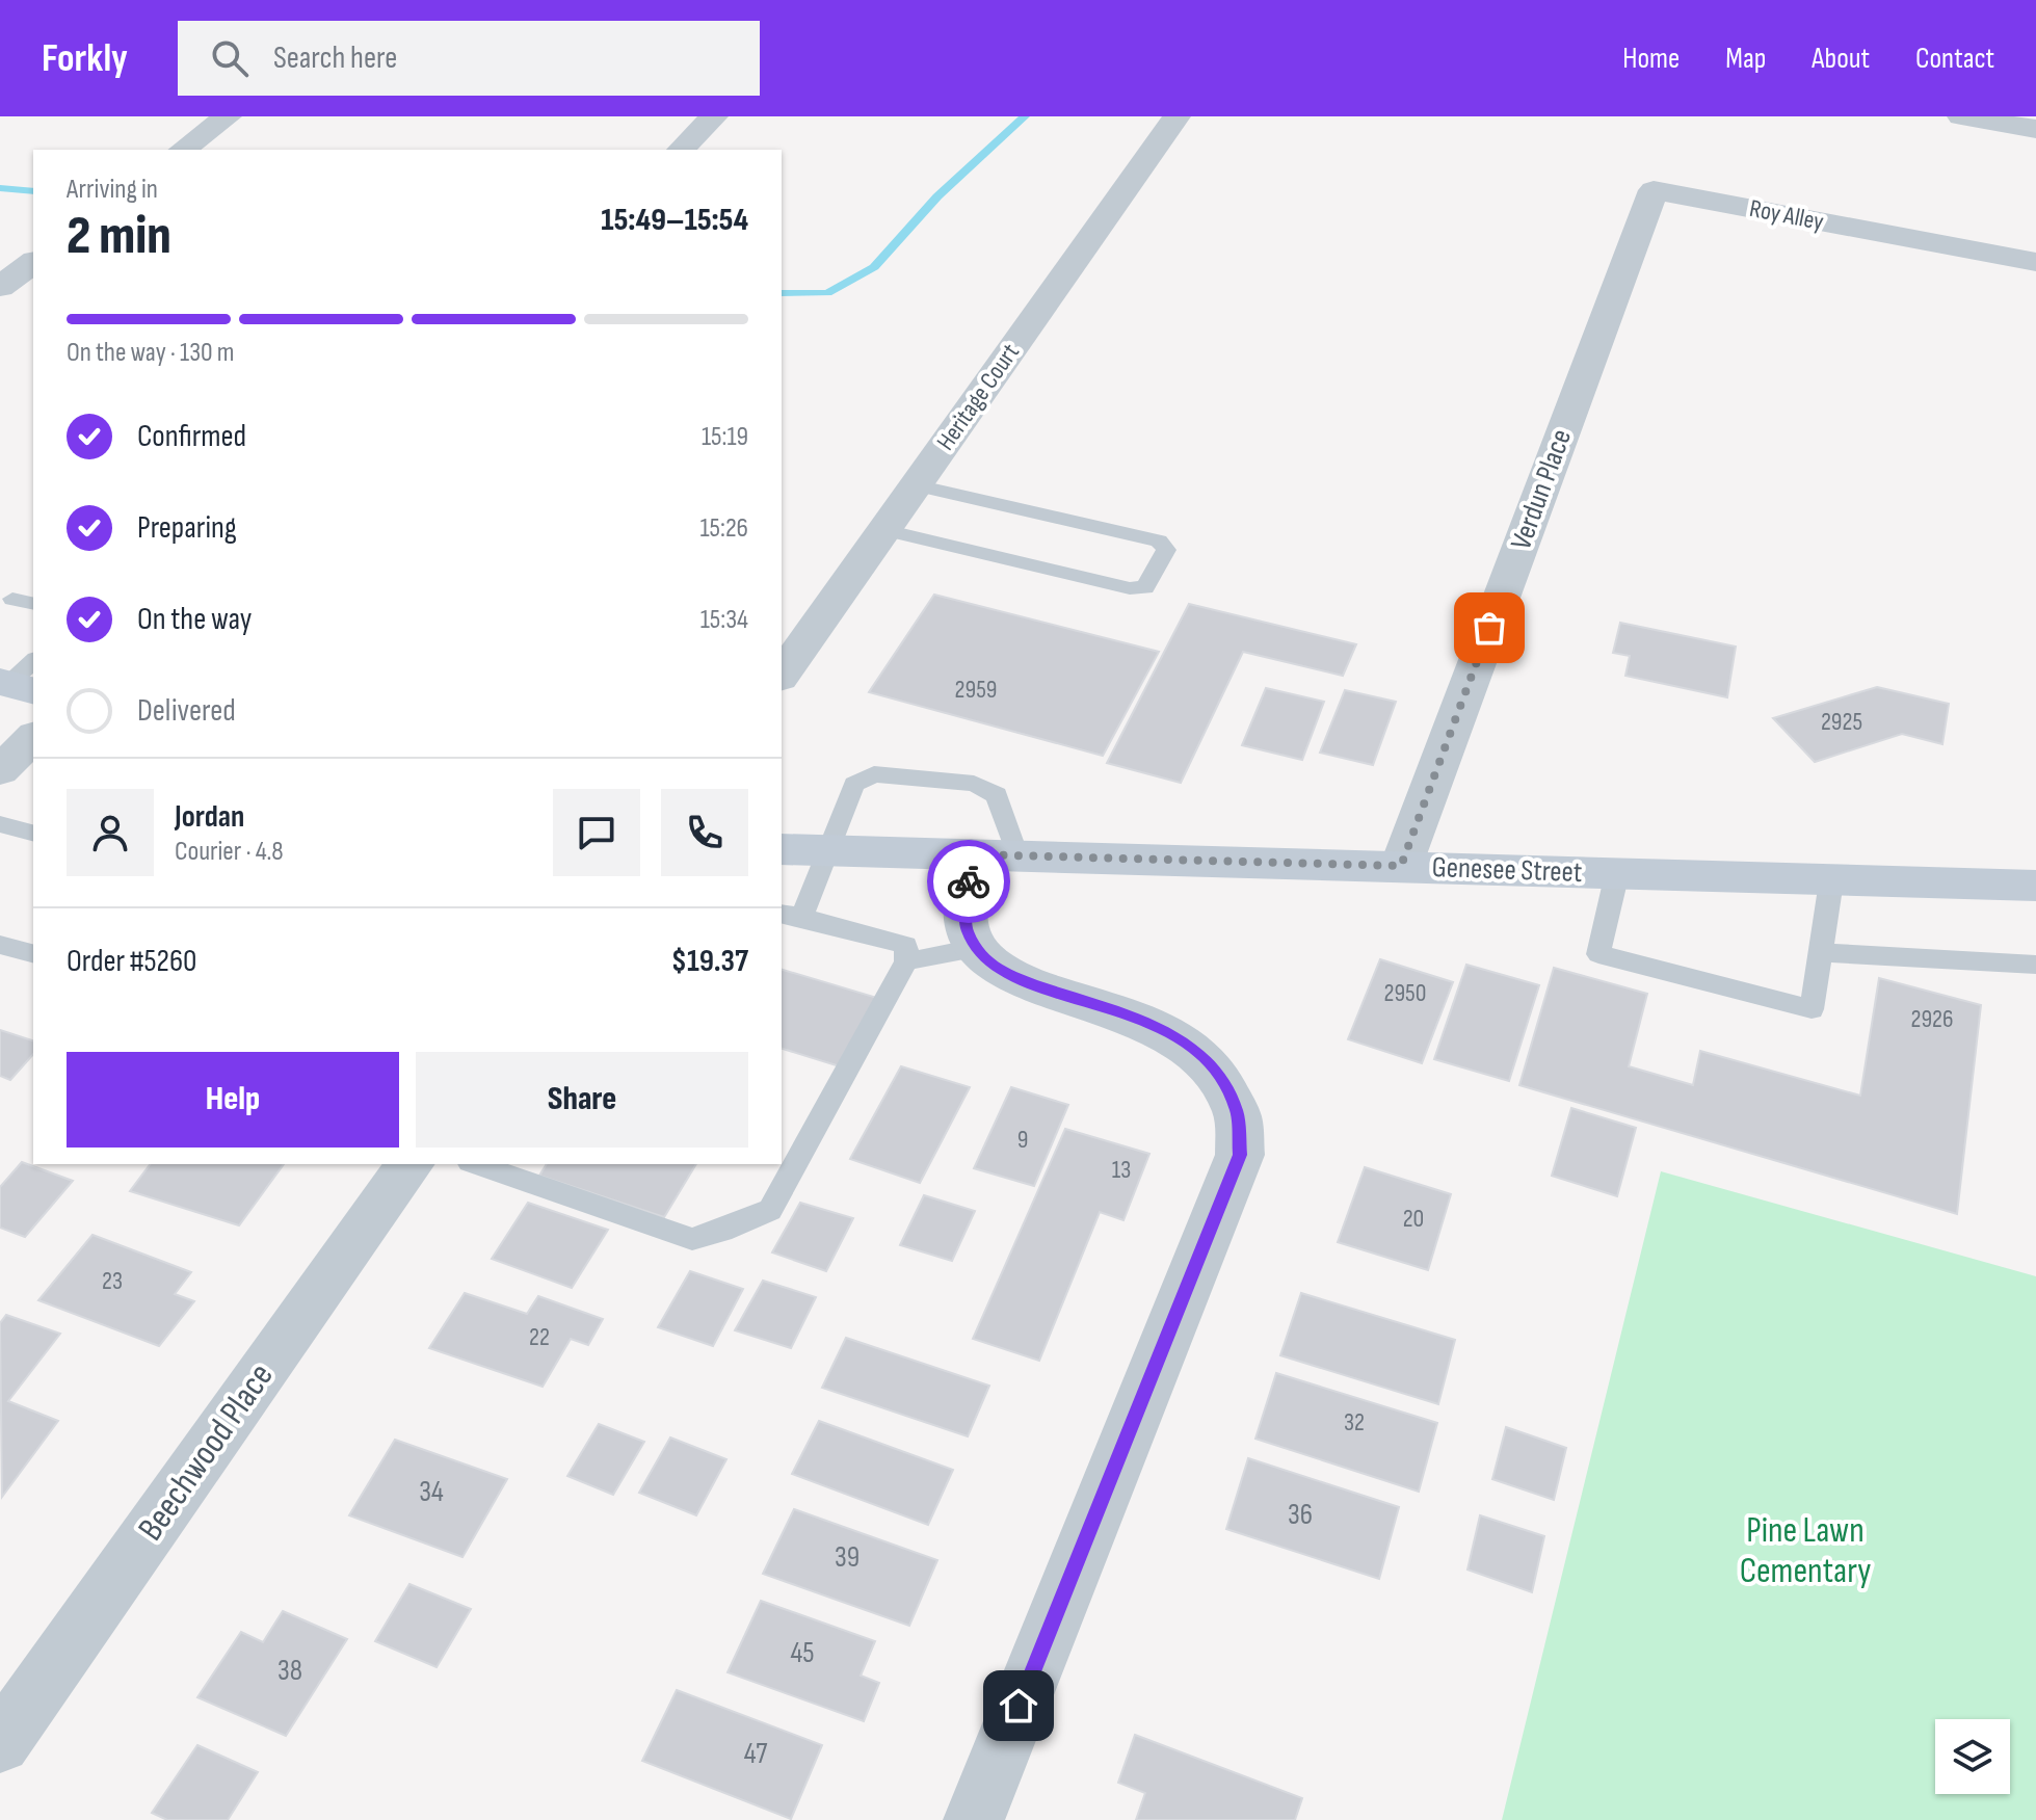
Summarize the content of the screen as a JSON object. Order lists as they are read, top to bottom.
{
  "streets": {
    "main road": ["Genesee Street"],
    "street": [
      "Roy Alley",
      "Heritage Court",
      "Verdun Place",
      "Beechwood Place"
    ]
  },
  "crossings": [
    ["Roy Alley", "Verdun Place"],
    ["Verdun Place", "Genesee Street"]
  ],
  "parks": ["Pine Lawn Cementary"],
  "house_numbers": [
    "2959",
    "2925",
    "2950",
    "2926",
    "9",
    "13",
    "20",
    "23",
    "22",
    "32",
    "34",
    "36",
    "39",
    "45",
    "38",
    "47"
  ],
  "page": {
    "header": "Forkly",
    "search": "Search here",
    "nav": [
      "Home",
      "Map",
      "About",
      "Contact"
    ],
    "heading": ["2 min", "Arriving in", "15:49–15:54"],
    "panel": [
      "Jordan",
      "Courier · 4.8",
      "Order #5260",
      "$19.37"
    ],
    "bar": "On the way · 130 m",
    "list": [
      ["Confirmed", "15:19"],
      ["Preparing", "15:26"],
      ["On the way", "15:34"],
      "Delivered"
    ],
    "buttons": ["Help", "Share"]
  }
}
